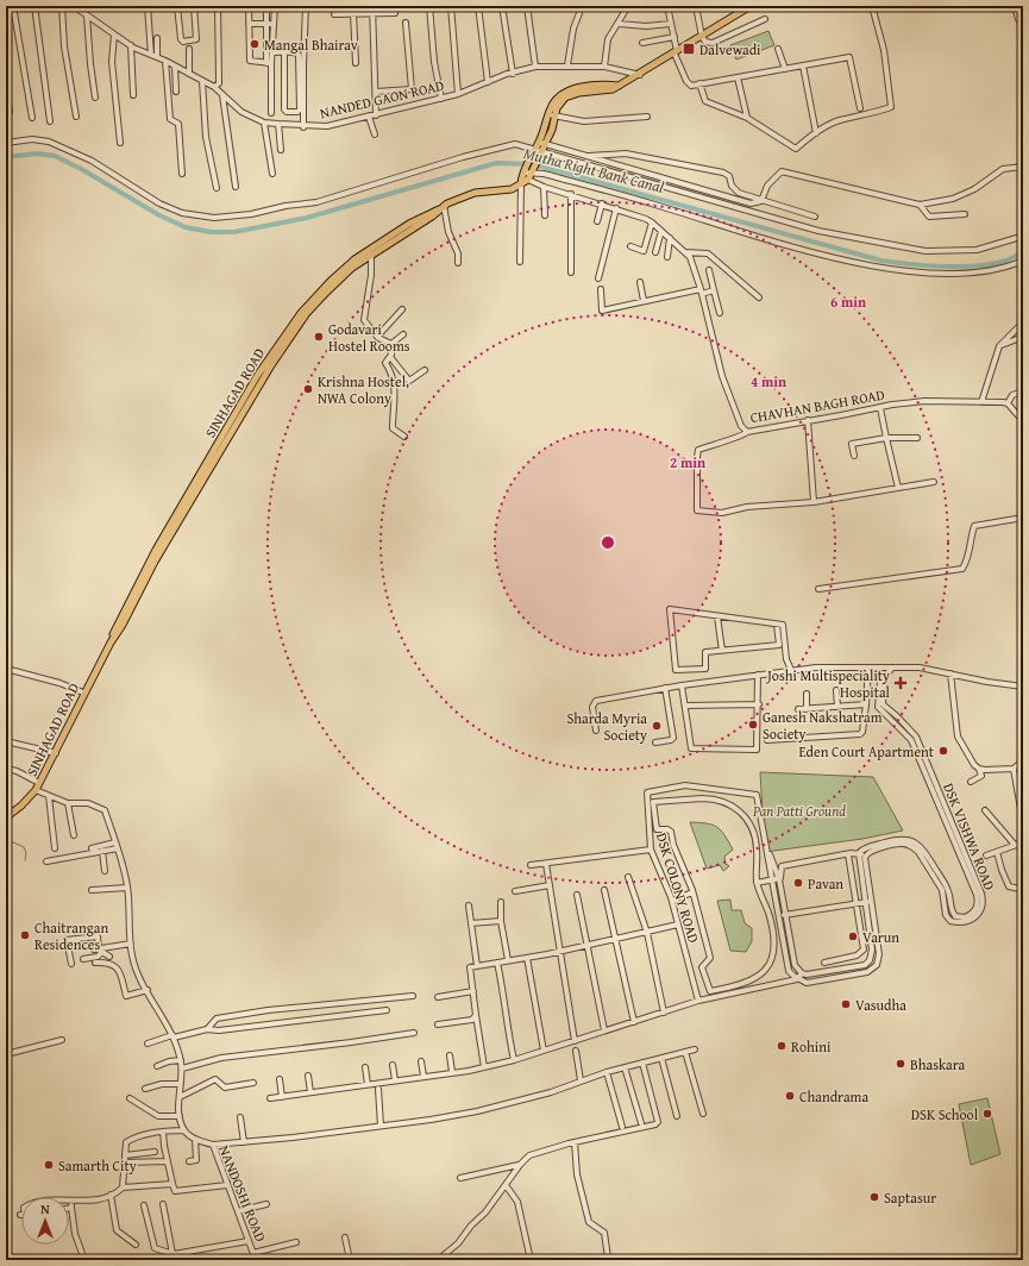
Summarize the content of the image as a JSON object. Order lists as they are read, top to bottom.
{
  "streets": {
    "main road": ["SINHAGAD ROAD"],
    "street": [
      "NANDED GAON ROAD",
      "CHAVHAN BAGH ROAD",
      "DSK VISHWA ROAD",
      "DSK COLONY ROAD",
      "NANDOSHI ROAD"
    ]
  },
  "crossings": [
    ["SINHAGAD ROAD", "CHAVHAN BAGH ROAD"]
  ],
  "water": ["Mutha Right Bank Canal"],
  "parks": ["Pan Patti Ground"],
  "places": {
    "other": [
      "Mangal Bhairav",
      "Godavari Hostel Rooms",
      "Krishna Hostel, NWA Colony",
      "Ganesh Nakshatram Society",
      "Sharda Myria Society",
      "Eden Court Apartment",
      "Pavan",
      "Chaitrangan Residences",
      "Varun",
      "Vasudha",
      "Rohini",
      "Bhaskara",
      "Chandrama",
      "DSK School",
      "Samarth City",
      "Saptasur"
    ],
    "transit": ["Dalvewadi"],
    "health": ["Joshi Multispeciality Hospital"]
  },
  "north": "top",
  "rings": ["6 min", "4 min", "2 min"]
}
